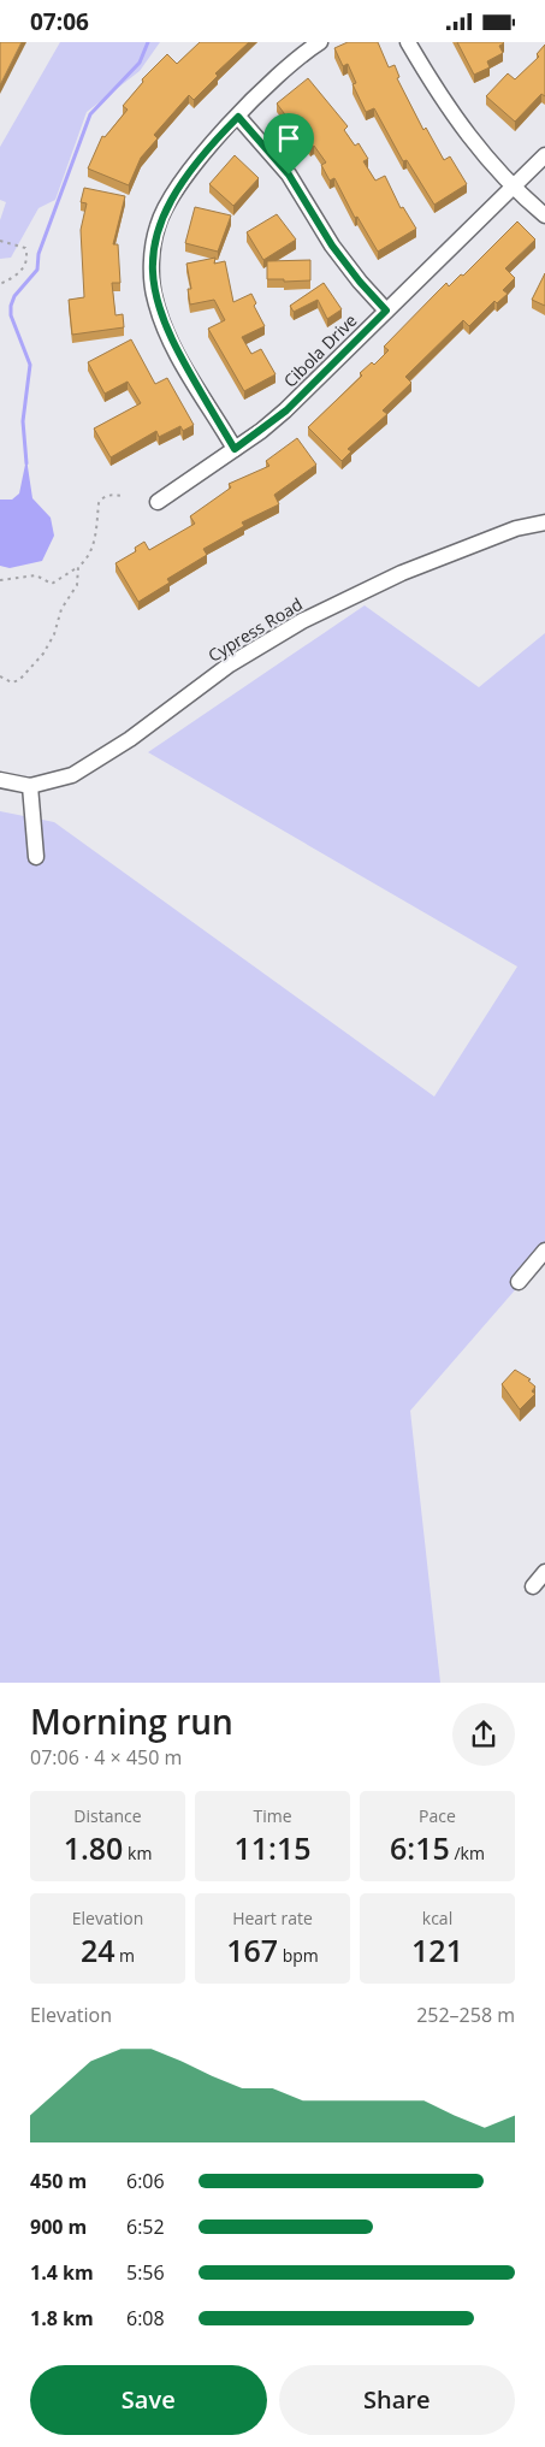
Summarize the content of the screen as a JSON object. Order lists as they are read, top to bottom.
{
  "streets": {
    "street": ["Cibola Drive", "Cypress Road"]
  },
  "page": {
    "status": "07:06",
    "heading": ["Morning run", "07:06 · 4 × 450 m"],
    "stats": [
      ["Distance", "1.80 km"],
      ["Time", "11:15"],
      ["Pace", "6:15 /km"],
      ["Elevation", "24 m"],
      ["Heart rate", "167 bpm"],
      ["kcal", "121"]
    ],
    "chart": ["Elevation", "252–258 m"],
    "list": [
      {
        "name": "450 m",
        "note": "6:06"
      },
      {
        "name": "900 m",
        "note": "6:52"
      },
      {
        "name": "1.4 km",
        "note": "5:56"
      },
      {
        "name": "1.8 km",
        "note": "6:08"
      }
    ],
    "buttons": ["Save", "Share"]
  }
}
